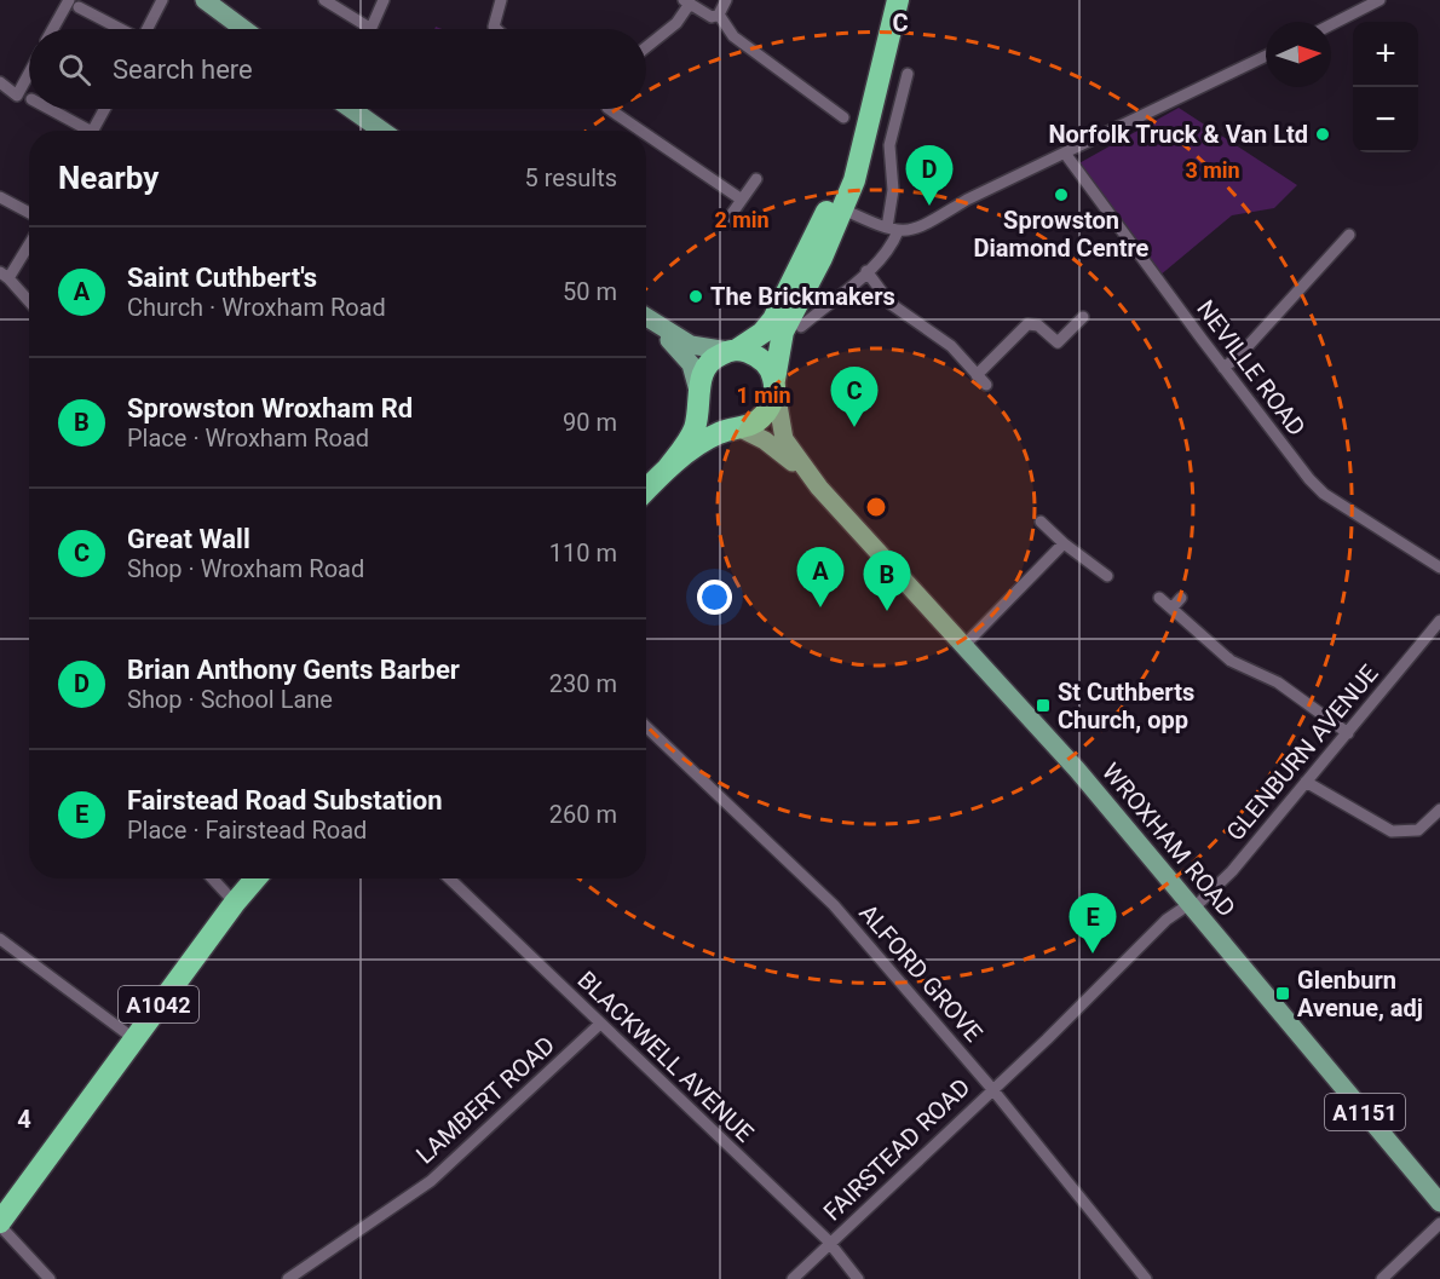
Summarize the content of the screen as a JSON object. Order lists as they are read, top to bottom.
{
  "streets": {
    "highway": ["A1042"],
    "main road": ["WROXHAM ROAD", "A1151"],
    "street": [
      "NEVILLE ROAD",
      "GLENBURN AVENUE",
      "ALFORD GROVE",
      "BLACKWELL AVENUE",
      "LAMBERT ROAD",
      "FAIRSTEAD ROAD"
    ]
  },
  "crossings": [
    ["GLENBURN AVENUE", "WROXHAM ROAD"],
    ["GLENBURN AVENUE", "FAIRSTEAD ROAD"],
    ["WROXHAM ROAD", "FAIRSTEAD ROAD"],
    ["ALFORD GROVE", "FAIRSTEAD ROAD"],
    ["BLACKWELL AVENUE", "LAMBERT ROAD"],
    ["BLACKWELL AVENUE", "FAIRSTEAD ROAD"]
  ],
  "places": {
    "other": ["Norfolk Truck & Van Ltd", "Sprowston Diamond Centre", "The Brickmakers"],
    "transit": ["St Cuthberts Church, opp", "Glenburn Avenue, adj"]
  },
  "north": "right",
  "page": {
    "map_buttons": ["+", "−"],
    "search": "Search here",
    "heading": ["Nearby", "5 results"],
    "pins": [
      "D",
      "C",
      "A",
      "B",
      "E"
    ],
    "list": [
      {
        "mark": "A",
        "name": "Saint Cuthbert's",
        "note": "Church · Wroxham Road",
        "value": "50 m"
      },
      {
        "mark": "B",
        "name": "Sprowston Wroxham Rd",
        "note": "Place · Wroxham Road",
        "value": "90 m"
      },
      {
        "mark": "C",
        "name": "Great Wall",
        "note": "Shop · Wroxham Road",
        "value": "110 m"
      },
      {
        "mark": "D",
        "name": "Brian Anthony Gents Barber",
        "note": "Shop · School Lane",
        "value": "230 m"
      },
      {
        "mark": "E",
        "name": "Fairstead Road Substation",
        "note": "Place · Fairstead Road",
        "value": "260 m"
      }
    ]
  },
  "grid": {
    "columns": ["C"],
    "rows": ["4"]
  },
  "rings": ["3 min", "2 min", "1 min"]
}
